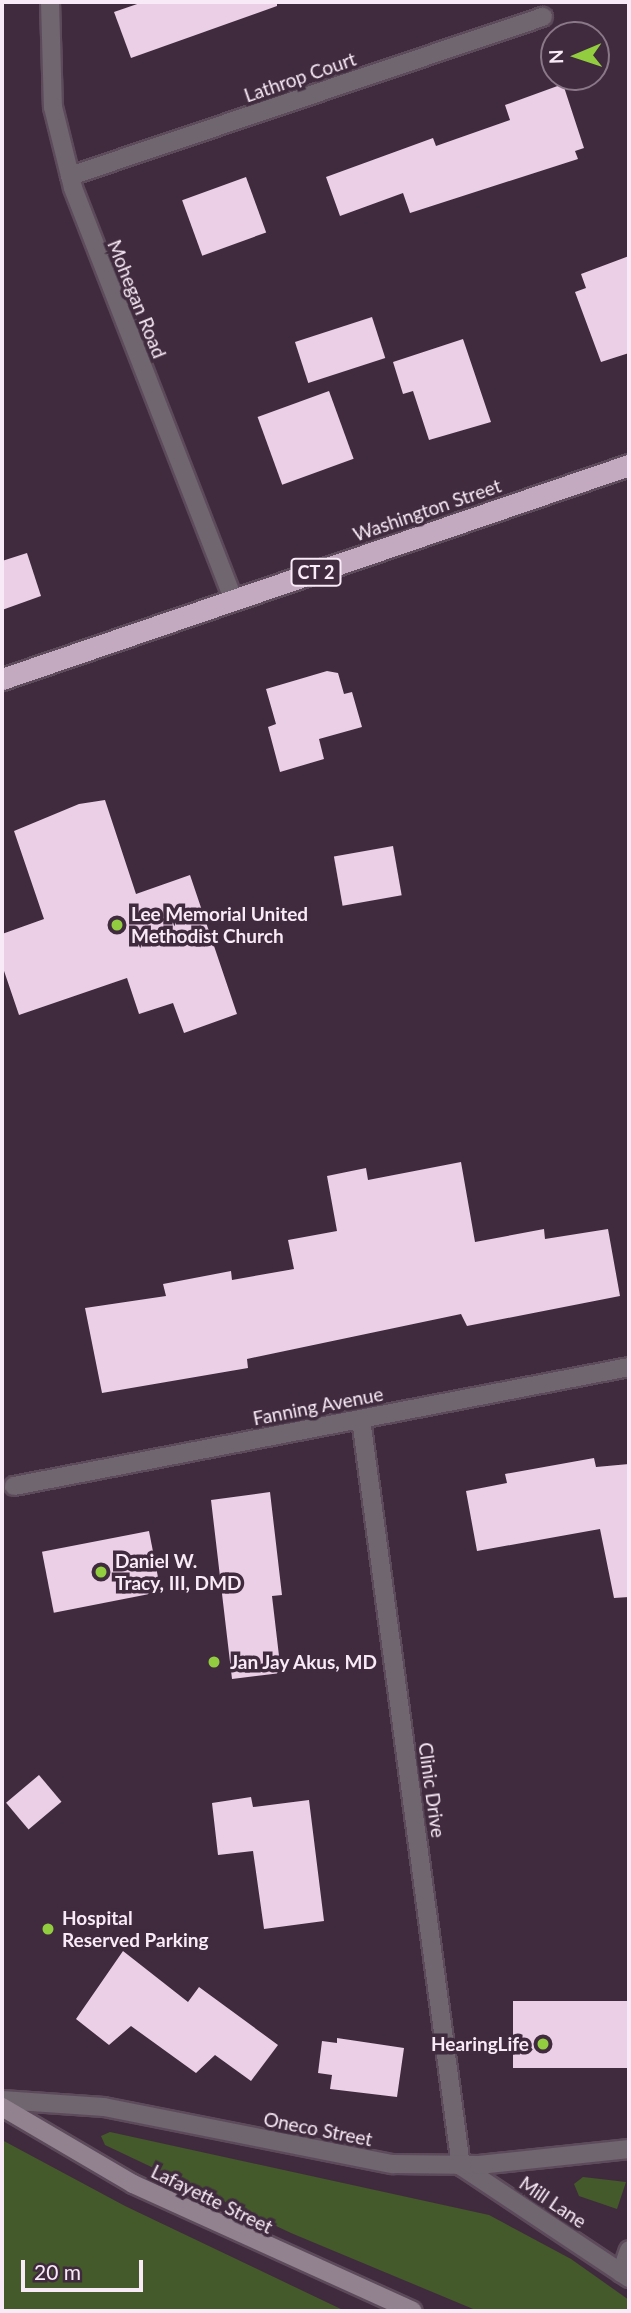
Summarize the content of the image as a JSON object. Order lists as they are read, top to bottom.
{
  "streets": {
    "highway": ["Washington Street", "CT 2"],
    "street": [
      "Lathrop Court",
      "Mohegan Road",
      "Fanning Avenue",
      "Clinic Drive",
      "Oneco Street",
      "Lafayette Street",
      "Mill Lane"
    ]
  },
  "crossings": [
    ["Lathrop Court", "Mohegan Road"],
    ["Mohegan Road", "Washington Street"],
    ["Fanning Avenue", "Clinic Drive"],
    ["Clinic Drive", "Oneco Street"],
    ["Clinic Drive", "Mill Lane"],
    ["Oneco Street", "Mill Lane"]
  ],
  "places": [
    "Lee Memorial United Methodist Church",
    "Daniel W. Tracy, III, DMD",
    "Jan Jay Akus, MD",
    "Hospital Reserved Parking",
    "HearingLife"
  ],
  "scale_bar": "20 m",
  "north": "left"
}
